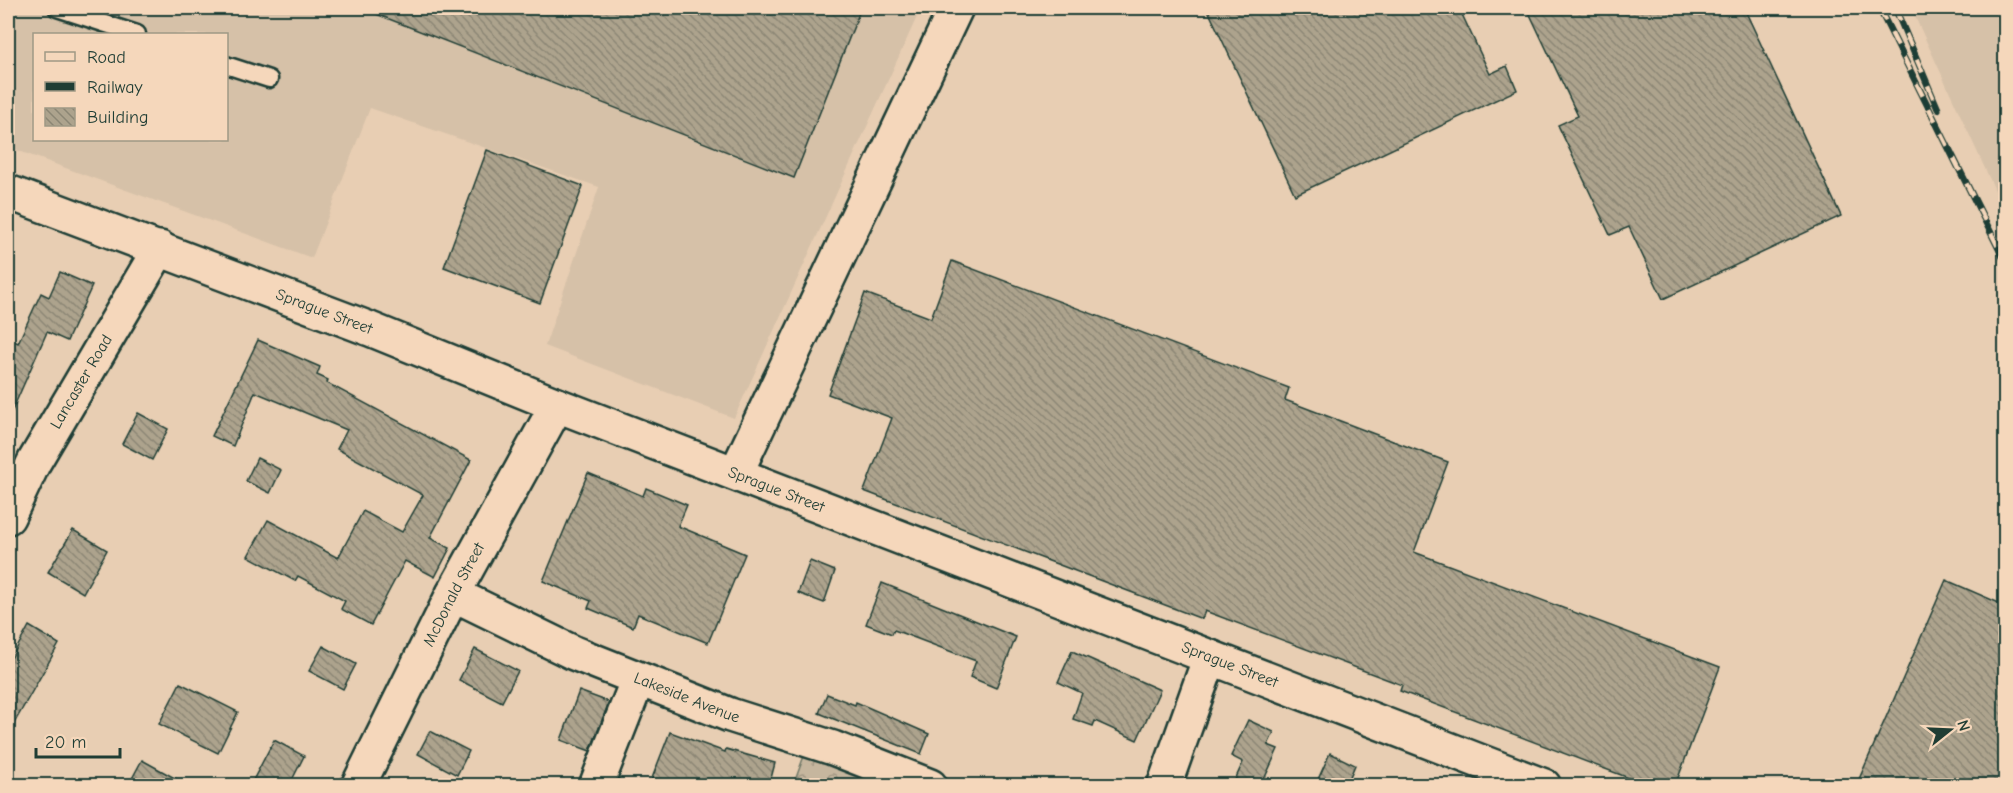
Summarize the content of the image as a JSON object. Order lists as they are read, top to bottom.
{
  "streets": {
    "street": [
      "Sprague Street",
      "Lancaster Road",
      "McDonald Street",
      "Lakeside Avenue"
    ]
  },
  "crossings": [
    ["Sprague Street", "Lancaster Road"],
    ["Sprague Street", "McDonald Street"],
    ["McDonald Street", "Lakeside Avenue"]
  ],
  "legend": ["Road", "Railway", "Building"],
  "scale_bar": "20 m",
  "north": "right"
}
